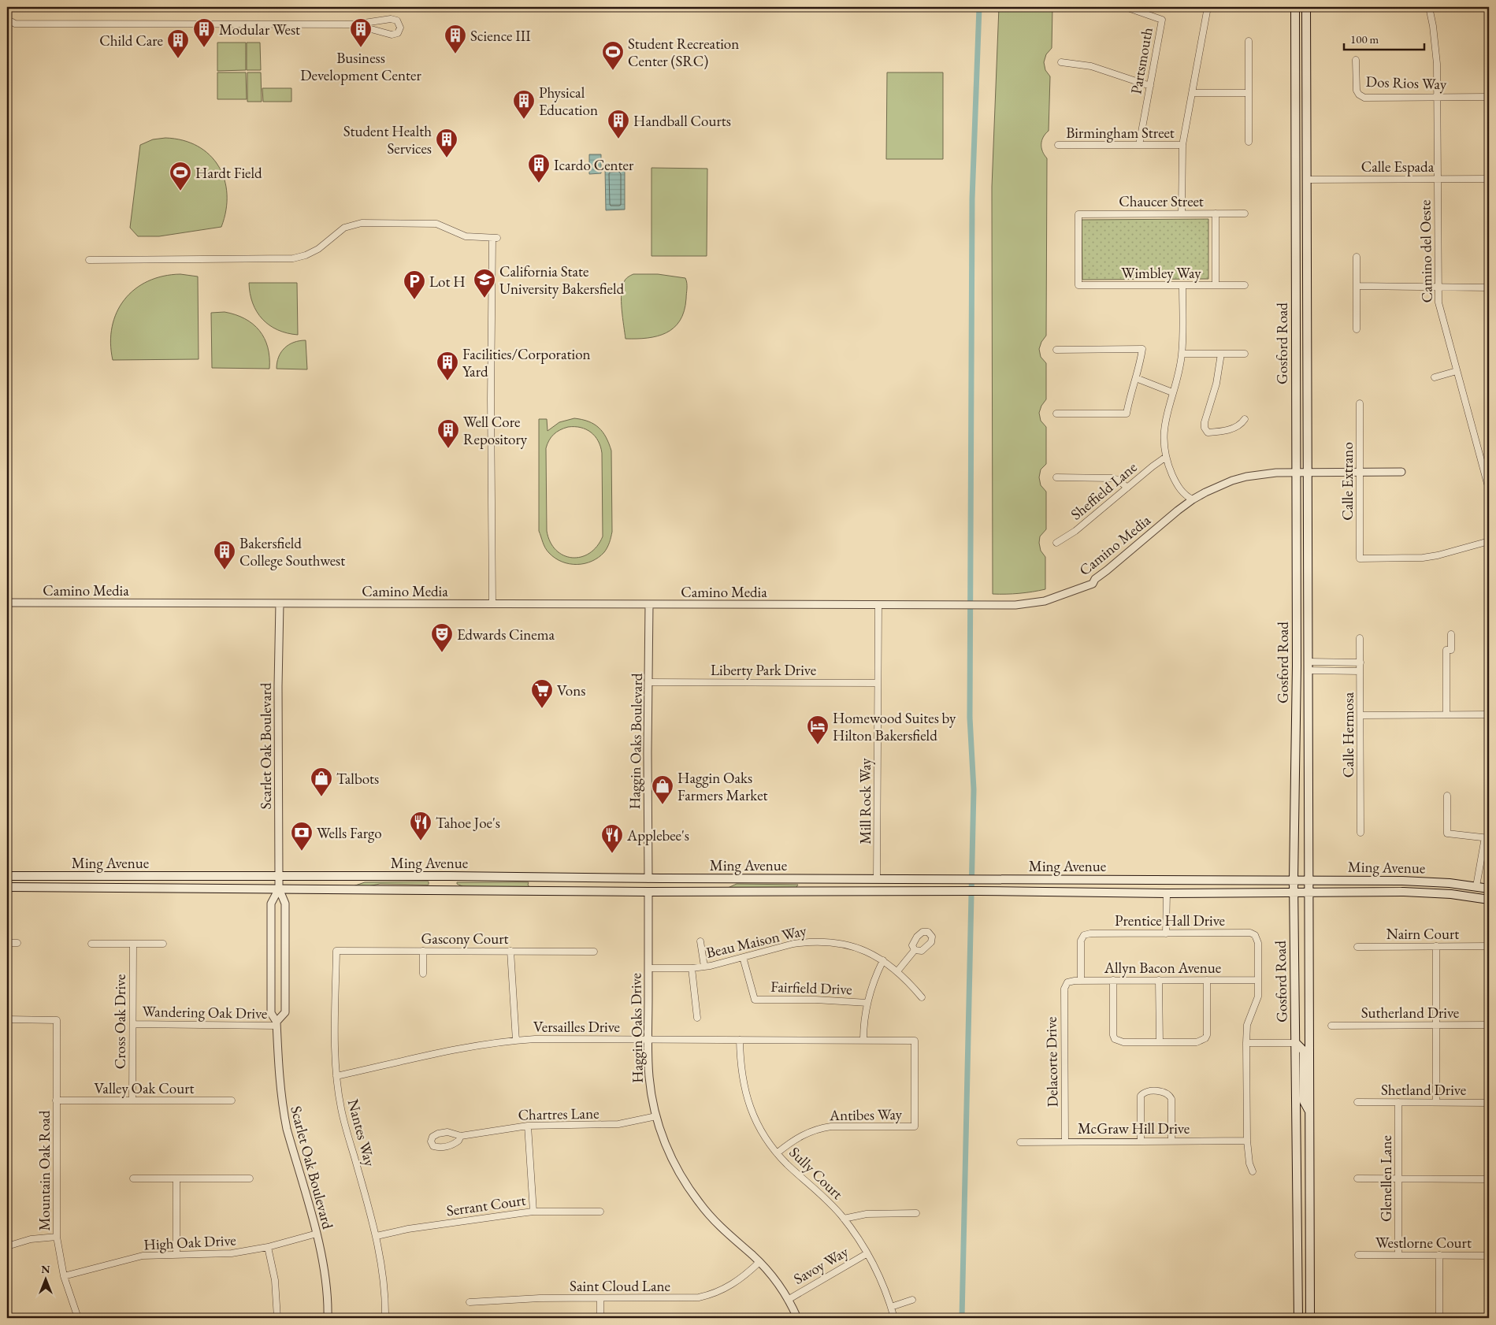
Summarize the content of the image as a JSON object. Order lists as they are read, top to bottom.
{
  "streets": {
    "main road": ["Gosford Road", "Ming Avenue"],
    "street": [
      "Partsmouth",
      "Dos Rios Way",
      "Birmingham Street",
      "Calle Espada",
      "Chaucer Street",
      "Camino del Oeste",
      "Wimbley Way",
      "Calle Extrano",
      "Sheffield Lane",
      "Camino Media",
      "Liberty Park Drive",
      "Calle Hermosa",
      "Haggin Oaks Boulevard",
      "Scarlet Oak Boulevard",
      "Mill Rock Way",
      "Prentice Hall Drive",
      "Nairn Court",
      "Gascony Court",
      "Beau Maison Way",
      "Allyn Bacon Avenue",
      "Fairfield Drive",
      "Wandering Oak Drive",
      "Sutherland Drive",
      "Cross Oak Drive",
      "Versailles Drive",
      "Haggin Oaks Drive",
      "Delacorte Drive",
      "Valley Oak Court",
      "Shetland Drive",
      "Chartres Lane",
      "Antibes Way",
      "McGraw Hill Drive",
      "Nantes Way",
      "Mountain Oak Road",
      "Sully Court",
      "Glenellen Lane",
      "Serrant Court",
      "High Oak Drive",
      "Westlorne Court",
      "Savoy Way",
      "Saint Cloud Lane"
    ]
  },
  "crossings": [
    ["Partsmouth", "Birmingham Street"],
    ["Dos Rios Way", "Camino del Oeste"],
    ["Calle Espada", "Camino del Oeste"],
    ["Calle Espada", "Gosford Road"],
    ["Chaucer Street", "Wimbley Way"],
    ["Gosford Road", "Camino Media"],
    ["Gosford Road", "Ming Avenue"],
    ["Calle Extrano", "Camino Media"],
    ["Camino Media", "Haggin Oaks Boulevard"],
    ["Camino Media", "Scarlet Oak Boulevard"],
    ["Camino Media", "Mill Rock Way"],
    ["Liberty Park Drive", "Haggin Oaks Boulevard"],
    ["Liberty Park Drive", "Mill Rock Way"],
    ["Haggin Oaks Boulevard", "Ming Avenue"],
    ["Haggin Oaks Boulevard", "Haggin Oaks Drive"],
    ["Scarlet Oak Boulevard", "Ming Avenue"],
    ["Scarlet Oak Boulevard", "Wandering Oak Drive"],
    ["Scarlet Oak Boulevard", "High Oak Drive"],
    ["Mill Rock Way", "Ming Avenue"],
    ["Ming Avenue", "Haggin Oaks Drive"],
    ["Prentice Hall Drive", "Allyn Bacon Avenue"],
    ["Gascony Court", "Nantes Way"],
    ["Beau Maison Way", "Fairfield Drive"],
    ["Beau Maison Way", "Haggin Oaks Drive"],
    ["Allyn Bacon Avenue", "Delacorte Drive"],
    ["Wandering Oak Drive", "Cross Oak Drive"],
    ["Cross Oak Drive", "Valley Oak Court"],
    ["Versailles Drive", "Haggin Oaks Drive"],
    ["Versailles Drive", "Antibes Way"],
    ["Versailles Drive", "Nantes Way"],
    ["Versailles Drive", "Sully Court"],
    ["Haggin Oaks Drive", "Chartres Lane"],
    ["Haggin Oaks Drive", "Savoy Way"],
    ["Haggin Oaks Drive", "Saint Cloud Lane"],
    ["Delacorte Drive", "McGraw Hill Drive"],
    ["Valley Oak Court", "Mountain Oak Road"],
    ["Shetland Drive", "Glenellen Lane"],
    ["Antibes Way", "Sully Court"],
    ["Nantes Way", "Serrant Court"],
    ["Mountain Oak Road", "High Oak Drive"],
    ["Sully Court", "Savoy Way"],
    ["Glenellen Lane", "Westlorne Court"]
  ],
  "places": {
    "building": [
      "Modular West",
      "Business Development Center",
      "Science III",
      "Child Care",
      "Physical Education",
      "Handball Courts",
      "Student Health Services",
      "Icardo Center",
      "Facilities/Corporation Yard",
      "Well Core Repository",
      "Bakersfield College Southwest"
    ],
    "sports": ["Student Recreation Center (SRC)", "Hardt Field"],
    "school or university": ["California State University Bakersfield"],
    "parking": ["Lot H"],
    "theatre": ["Edwards Cinema"],
    "supermarket": ["Vons"],
    "hotel": ["Homewood Suites by Hilton Bakersfield"],
    "shop": ["Talbots", "Haggin Oaks Farmers Market"],
    "restaurant": ["Tahoe Joe's", "Applebee's"],
    "bank": ["Wells Fargo"]
  },
  "scale_bar": "100 m",
  "north": "top"
}
